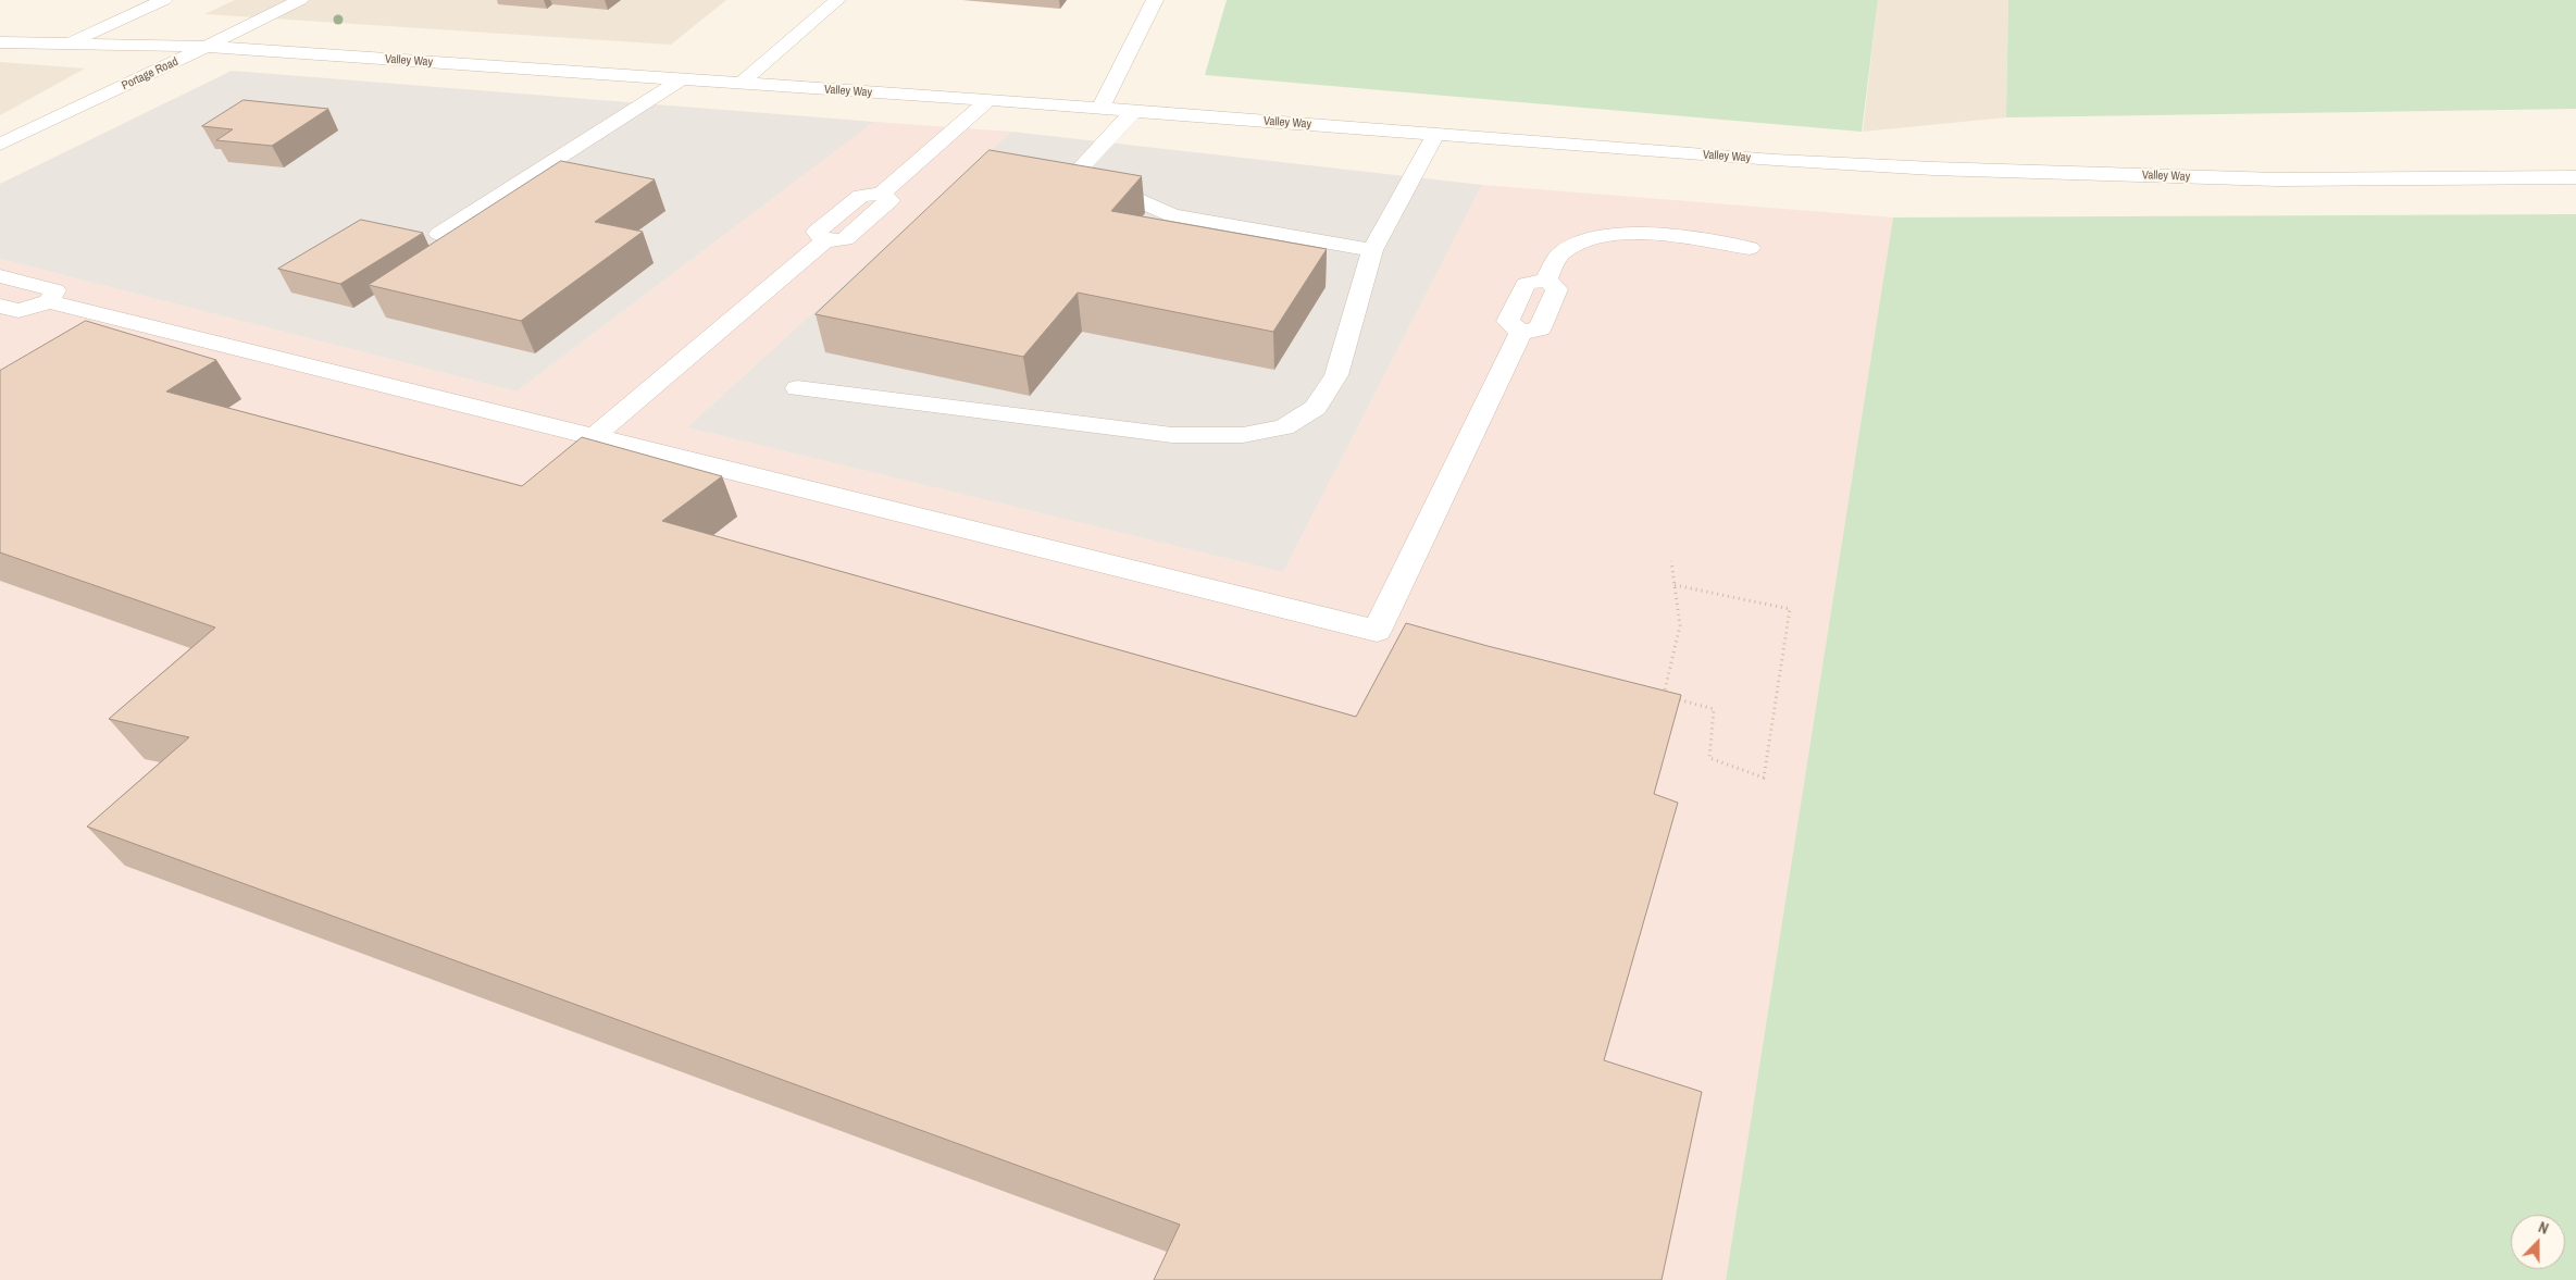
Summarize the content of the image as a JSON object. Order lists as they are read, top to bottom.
{
  "streets": {
    "street": ["Valley Way", "Portage Road"]
  },
  "crossings": [
    ["Valley Way", "Portage Road"]
  ],
  "north": "top"
}
